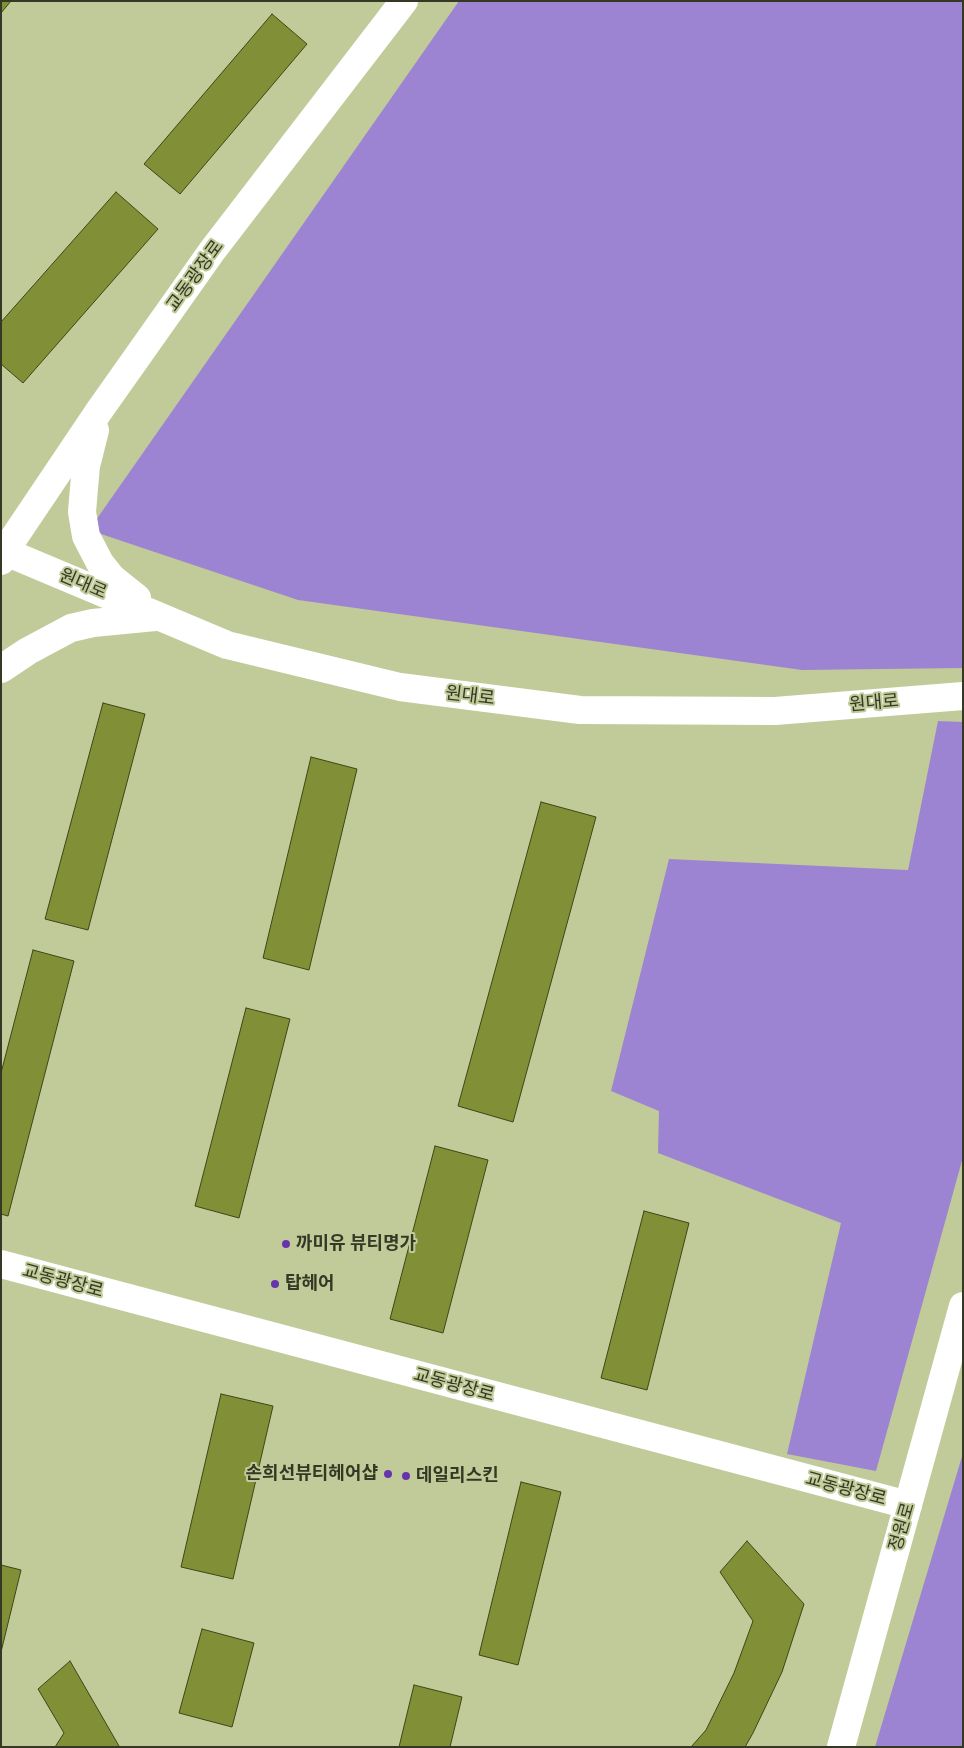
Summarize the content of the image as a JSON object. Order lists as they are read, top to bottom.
{
  "streets": {
    "street": ["교동광장로", "원대로", "정원로"]
  },
  "crossings": [
    ["교동광장로", "원대로"],
    ["교동광장로", "정원로"]
  ],
  "places": [
    "까미유 뷰티명가",
    "탑헤어",
    "손희선뷰티헤어샵",
    "데일리스킨"
  ]
}
